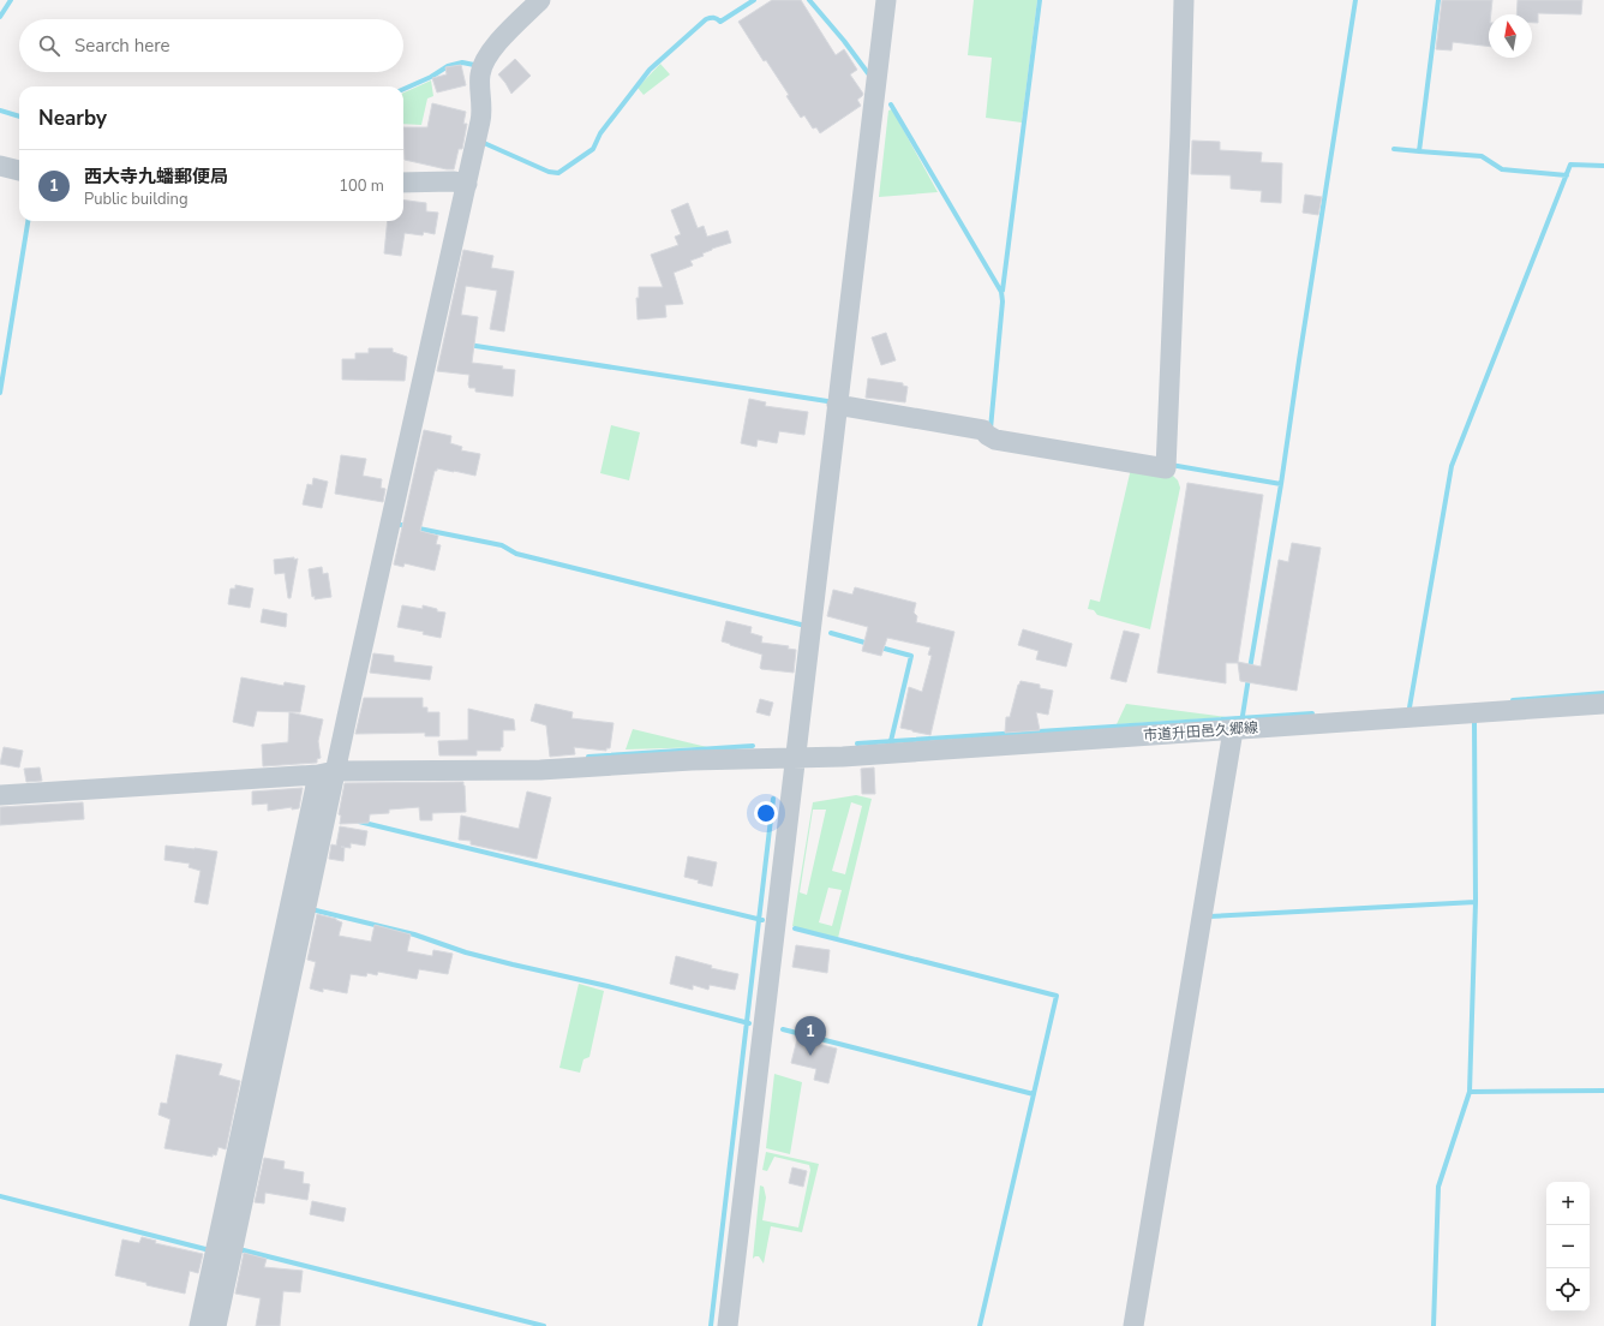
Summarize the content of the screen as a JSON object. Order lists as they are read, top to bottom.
{
  "streets": {
    "street": ["市道升田邑久郷線"]
  },
  "north": "top",
  "page": {
    "search": "Search here",
    "heading": "Nearby",
    "list": [
      {
        "mark": "1",
        "name": "西大寺九蟠郵便局",
        "note": "Public building",
        "value": "100 m"
      }
    ],
    "pins": "1",
    "map_buttons": ["+", "−"]
  }
}
